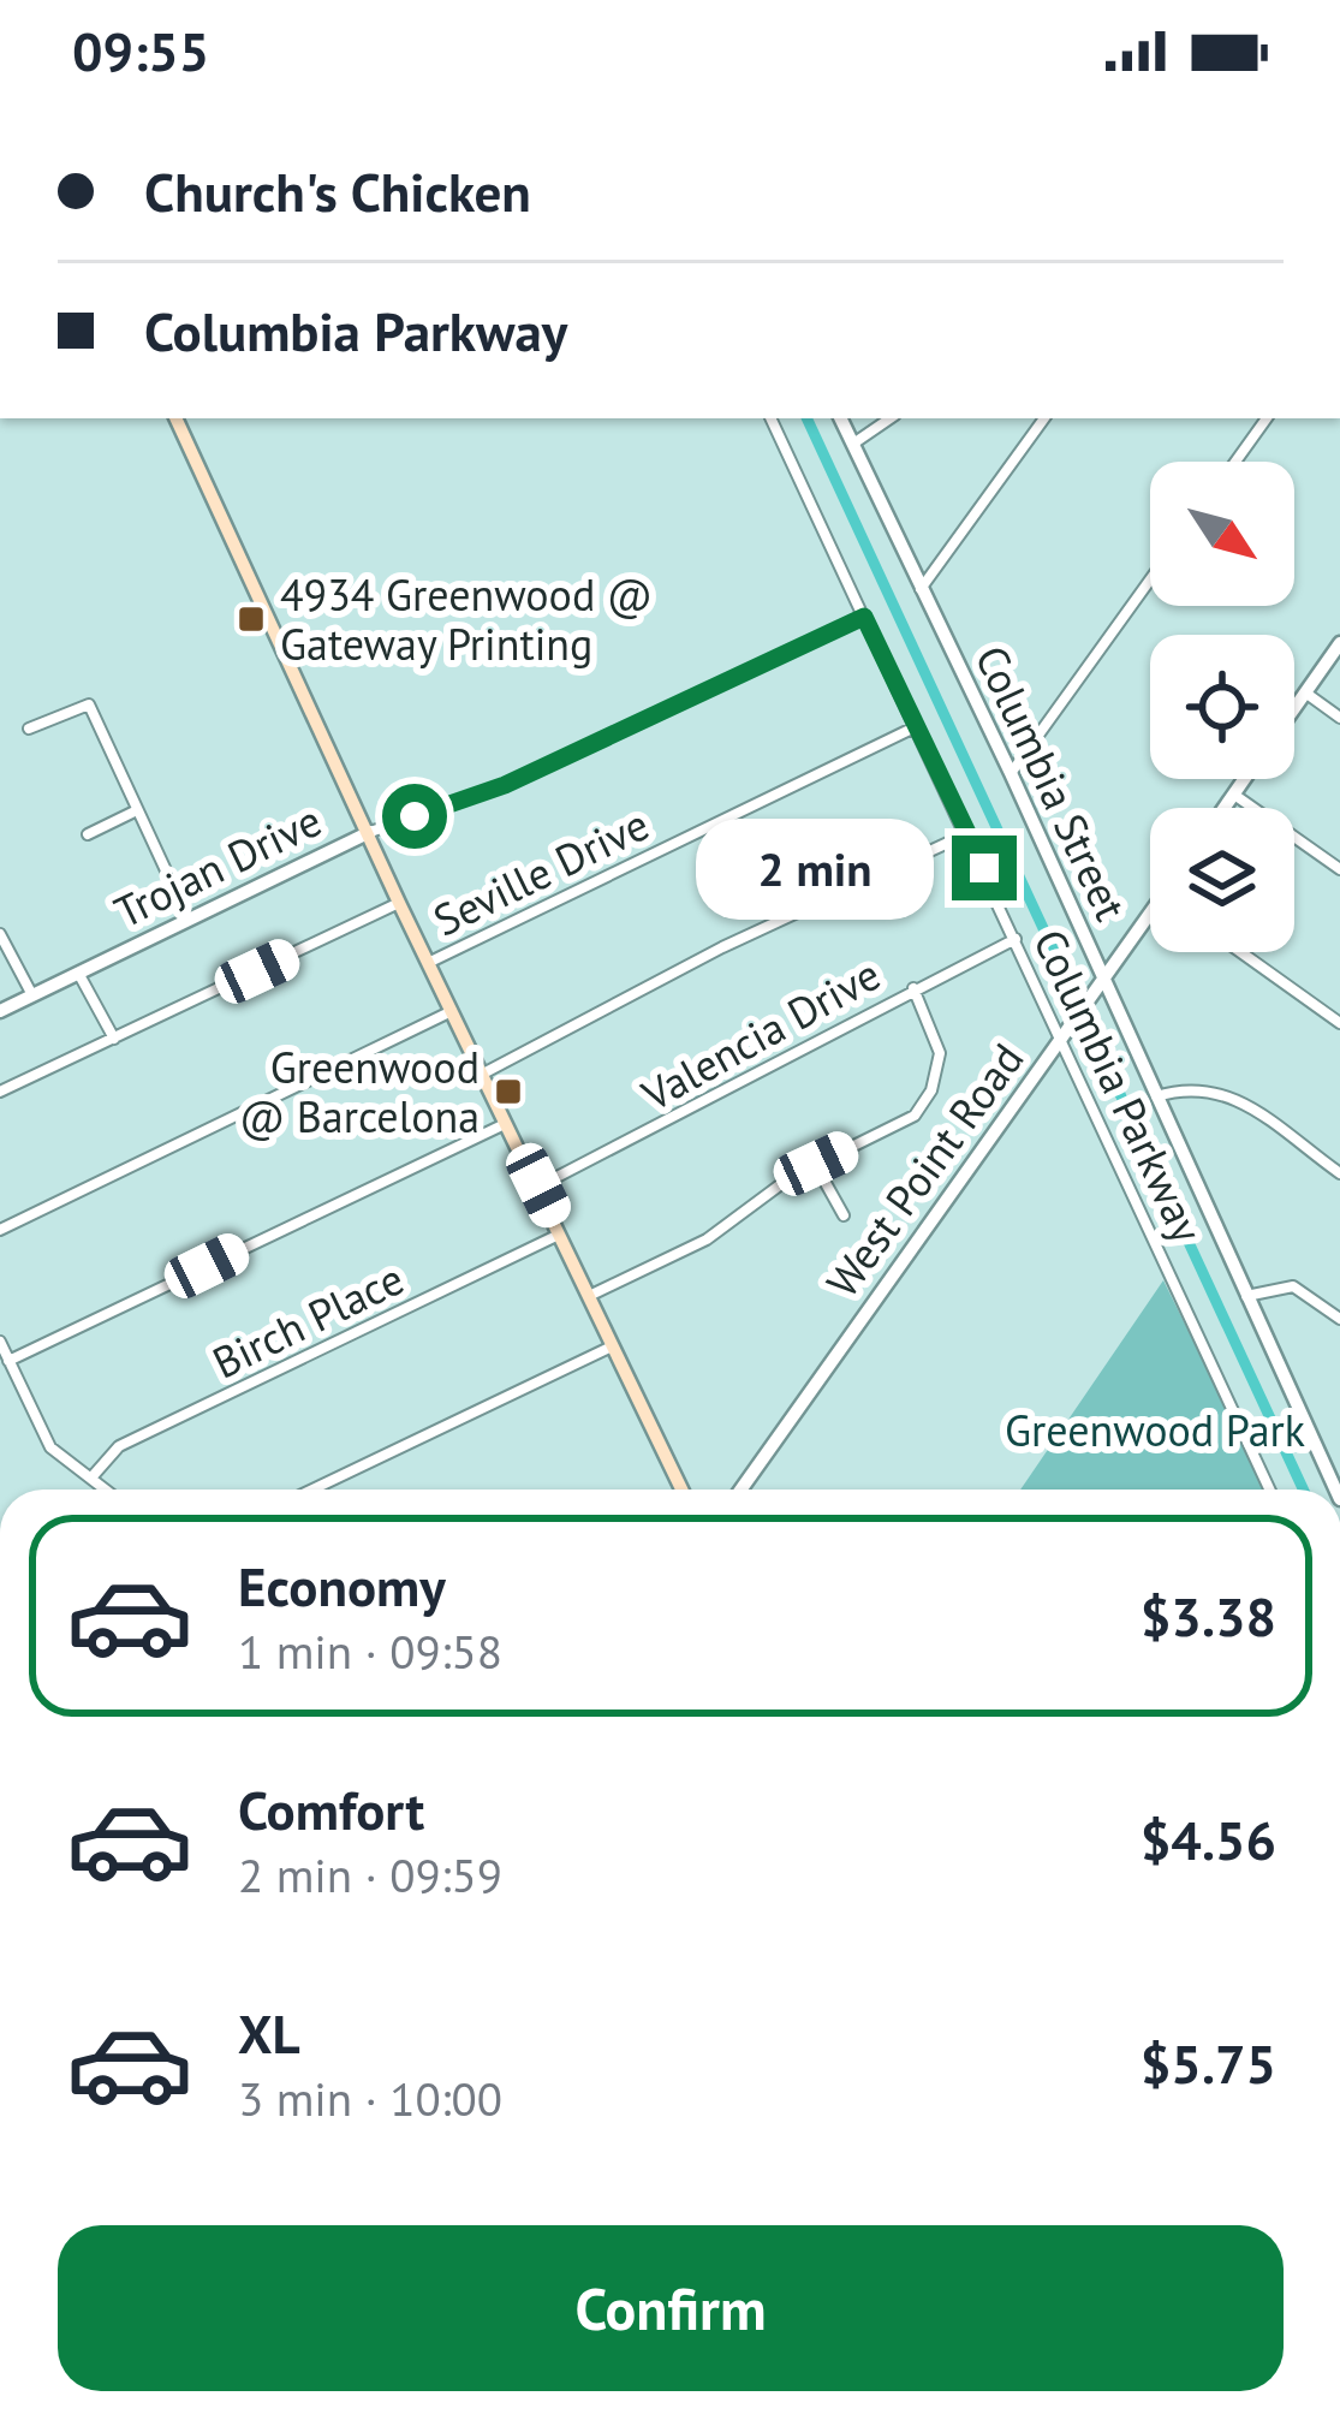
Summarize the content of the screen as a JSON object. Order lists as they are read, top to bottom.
{
  "streets": {
    "street": [
      "Columbia Street",
      "Trojan Drive",
      "Seville Drive",
      "Valencia Drive",
      "Columbia Parkway",
      "West Point Road",
      "Birch Place"
    ]
  },
  "crossings": [
    ["Columbia Street", "West Point Road"],
    ["Trojan Drive", "Columbia Parkway"],
    ["Seville Drive", "Columbia Parkway"],
    ["Valencia Drive", "Columbia Parkway"],
    ["Columbia Parkway", "West Point Road"]
  ],
  "parks": ["Greenwood Park"],
  "places": {
    "transit": ["4934 Greenwood @ Gateway Printing", "Greenwood @ Barcelona"]
  },
  "north": "bottom right",
  "page": {
    "status": "09:55",
    "banner": ["Church's Chicken", "Columbia Parkway"],
    "bubble": "2 min",
    "list": [
      {
        "name": "Economy",
        "note": "1 min · 09:58",
        "value": "$3.38"
      },
      {
        "name": "Comfort",
        "note": "2 min · 09:59",
        "value": "$4.56"
      },
      {
        "name": "XL",
        "note": "3 min · 10:00",
        "value": "$5.75"
      }
    ],
    "buttons": "Confirm"
  }
}
